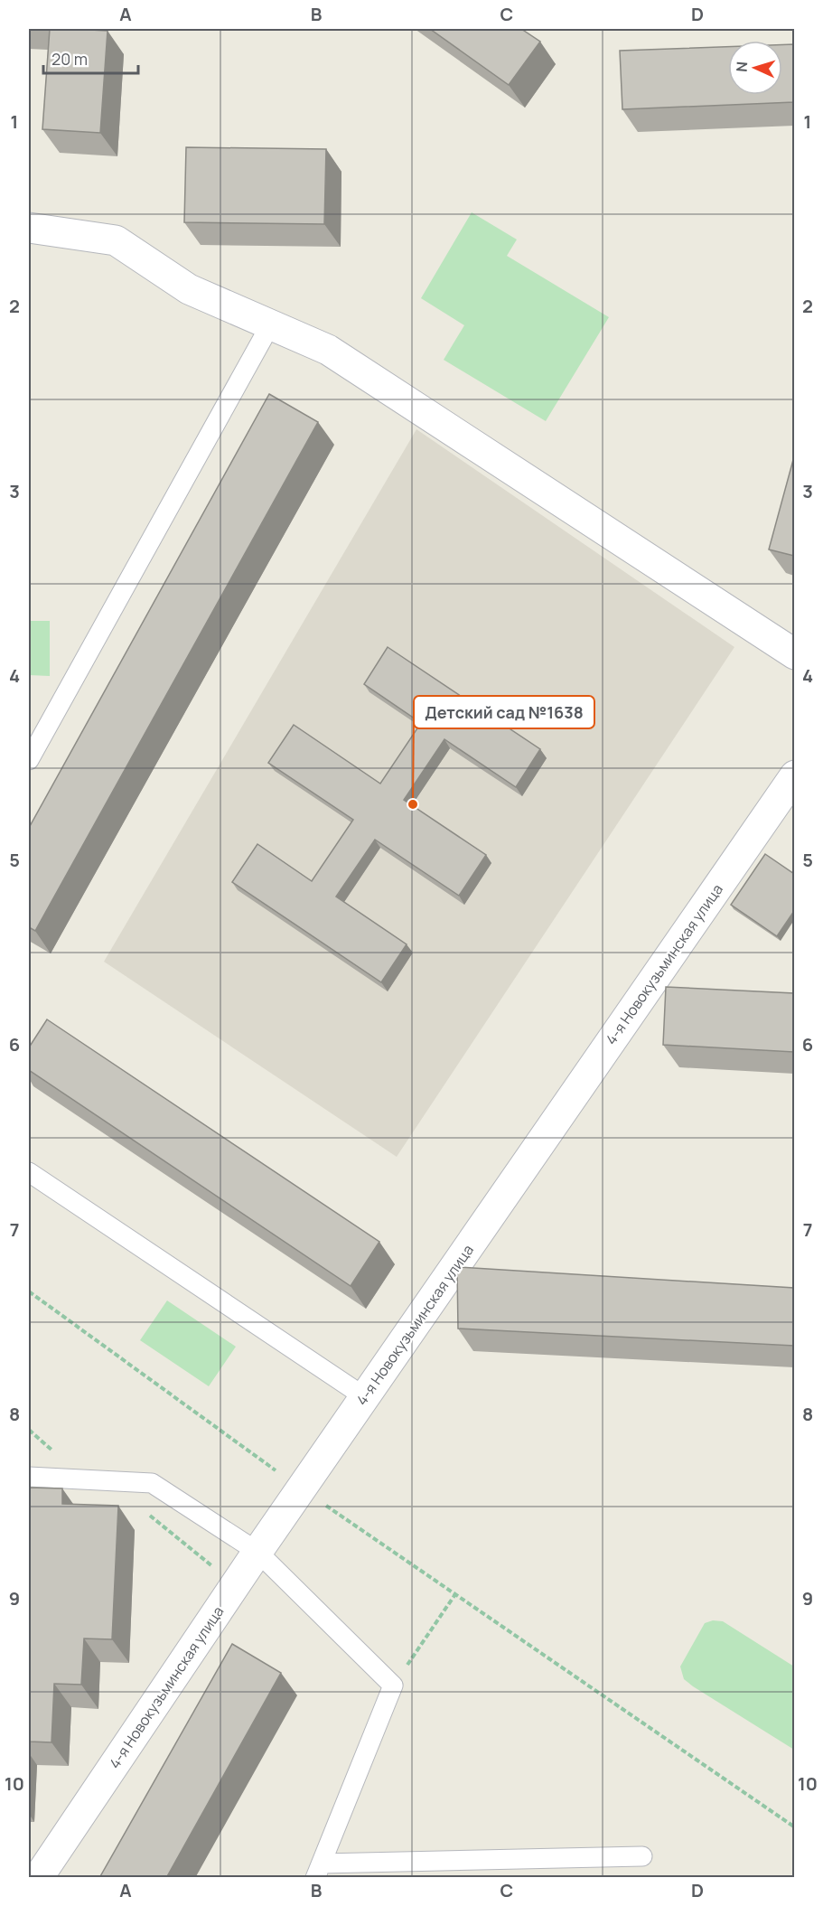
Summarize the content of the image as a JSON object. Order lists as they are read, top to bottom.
{
  "streets": {
    "street": ["4-я Новокузьминская улица"]
  },
  "places": ["Детский сад №1638"],
  "scale_bar": "20 m",
  "north": "left",
  "grid": {
    "columns": [
      "A",
      "B",
      "C",
      "D"
    ],
    "rows": [
      "1",
      "2",
      "3",
      "4",
      "5",
      "6",
      "7",
      "8",
      "9",
      "10"
    ]
  }
}
